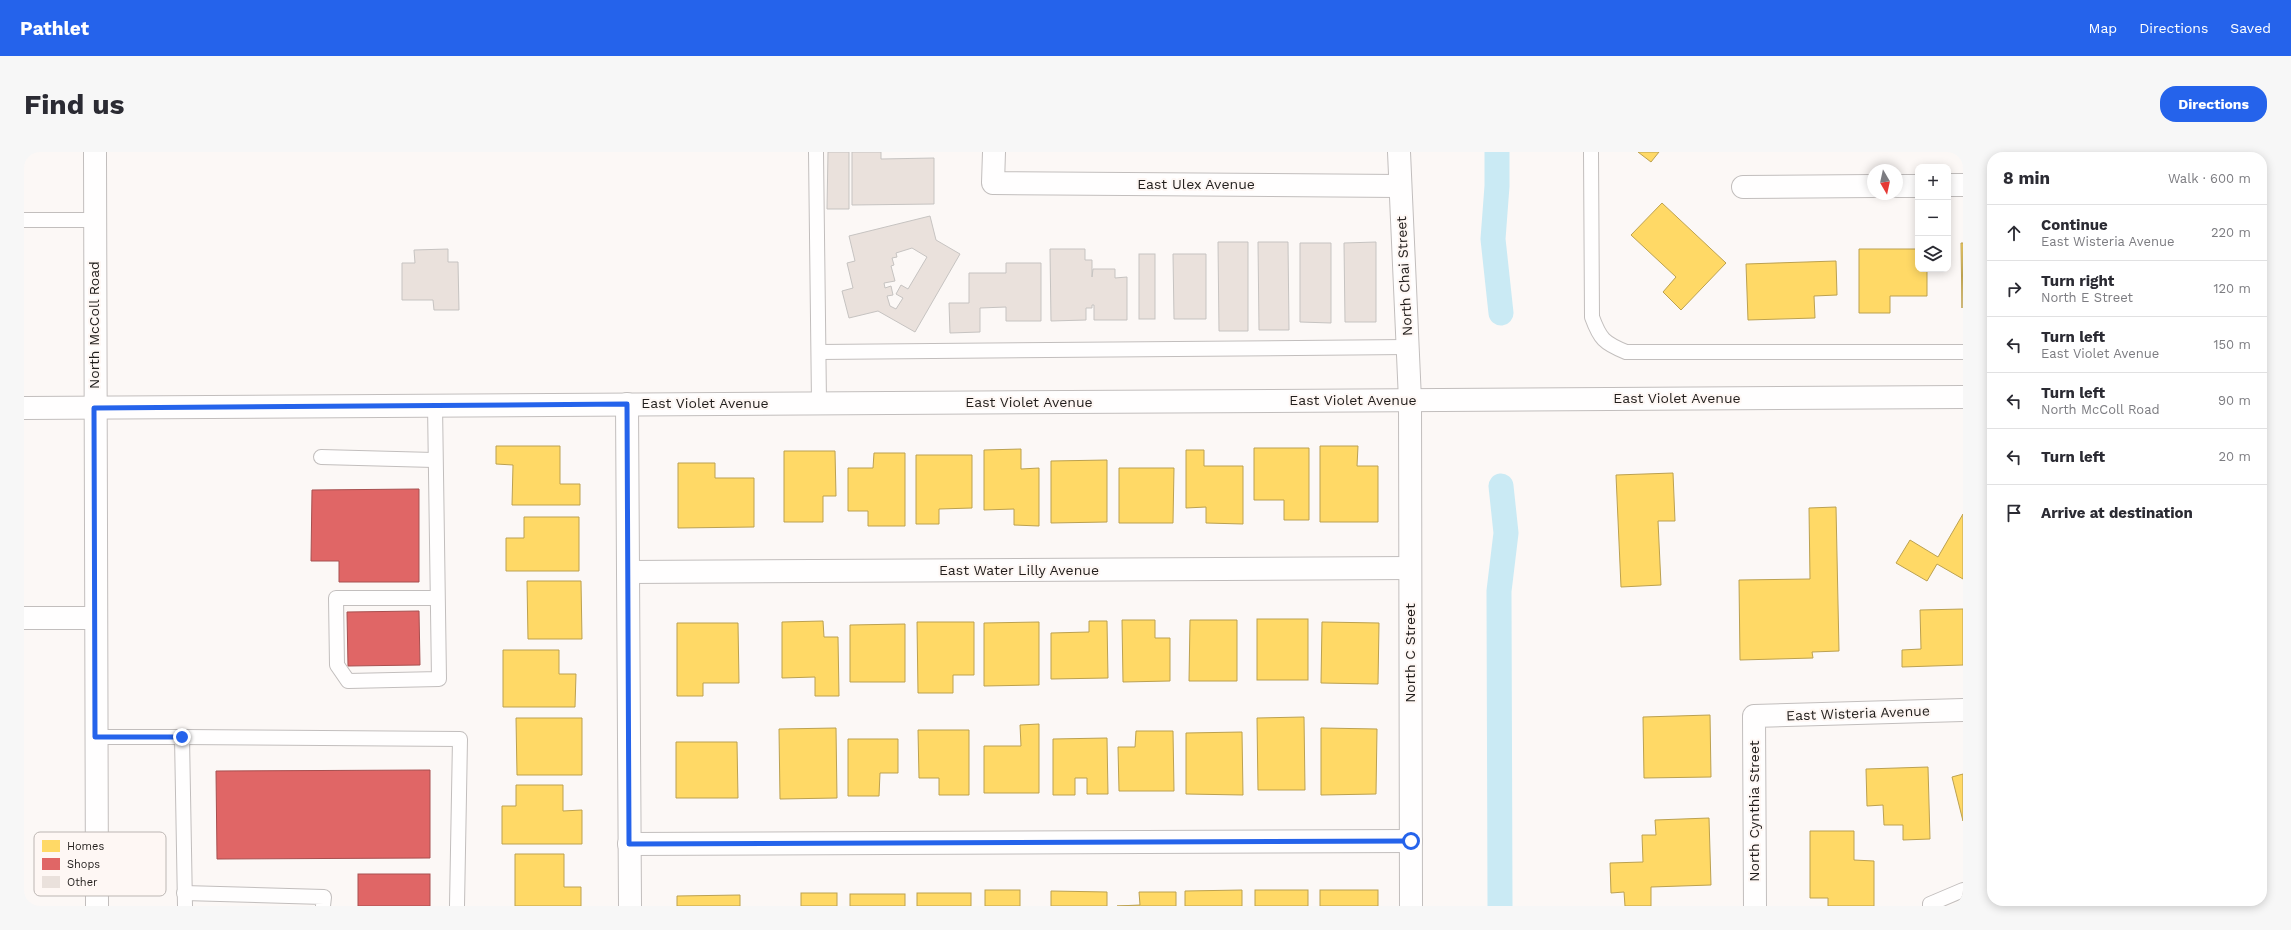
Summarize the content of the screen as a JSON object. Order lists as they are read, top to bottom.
{
  "streets": {
    "street": [
      "East Ulex Avenue",
      "North Chai Street",
      "North McColl Road",
      "East Violet Avenue",
      "East Water Lilly Avenue",
      "North C Street",
      "East Wisteria Avenue",
      "North Cynthia Street"
    ]
  },
  "crossings": [
    ["East Ulex Avenue", "North Chai Street"],
    ["North Chai Street", "East Violet Avenue"],
    ["North Chai Street", "North C Street"],
    ["North McColl Road", "East Violet Avenue"],
    ["East Violet Avenue", "North C Street"],
    ["East Water Lilly Avenue", "North C Street"],
    ["East Wisteria Avenue", "North Cynthia Street"]
  ],
  "legend": ["Homes", "Shops", "Other"],
  "north": "bottom",
  "page": {
    "header": "Pathlet",
    "nav": ["Map", "Directions", "Saved"],
    "buttons": "Directions",
    "title": "Find us",
    "heading": ["8 min", "Walk · 600 m"],
    "map_buttons": ["+", "−"],
    "list": [
      ["Continue", "East Wisteria Avenue", "220 m"],
      ["Turn right", "North E Street", "120 m"],
      ["Turn left", "East Violet Avenue", "150 m"],
      ["Turn left", "North McColl Road", "90 m"],
      ["Turn left", "20 m"],
      "Arrive at destination"
    ]
  }
}
